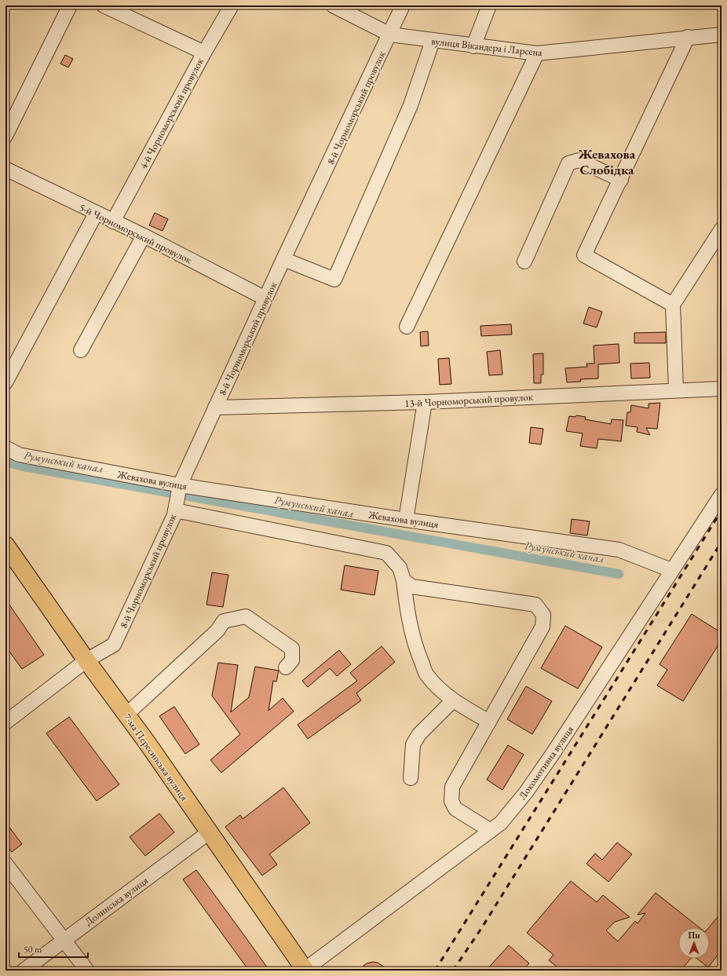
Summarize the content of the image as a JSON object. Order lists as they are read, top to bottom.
{
  "streets": {
    "main road": ["7-ма Пересипська вулиця"],
    "street": [
      "вулиця Вікандера і Ларсена",
      "8-й Чорноморський провулок",
      "4-й Чорноморський провулок",
      "5-й Чорноморський провулок",
      "13-й Чорноморський провулок",
      "Жевахова вулиця",
      "Локомотивна вулиця",
      "Долинська вулиця"
    ]
  },
  "crossings": [
    ["вулиця Вікандера і Ларсена", "8-й Чорноморський провулок"],
    ["8-й Чорноморський провулок", "5-й Чорноморський провулок"],
    ["8-й Чорноморський провулок", "13-й Чорноморський провулок"],
    ["8-й Чорноморський провулок", "Жевахова вулиця"],
    ["8-й Чорноморський провулок", "7-ма Пересипська вулиця"],
    ["4-й Чорноморський провулок", "5-й Чорноморський провулок"],
    ["Жевахова вулиця", "Локомотивна вулиця"],
    ["7-ма Пересипська вулиця", "Локомотивна вулиця"],
    ["7-ма Пересипська вулиця", "Долинська вулиця"]
  ],
  "districts": ["Жевахова Слобідка"],
  "water": ["Румунський канал"],
  "scale_bar": "50 m",
  "north": "top"
}
